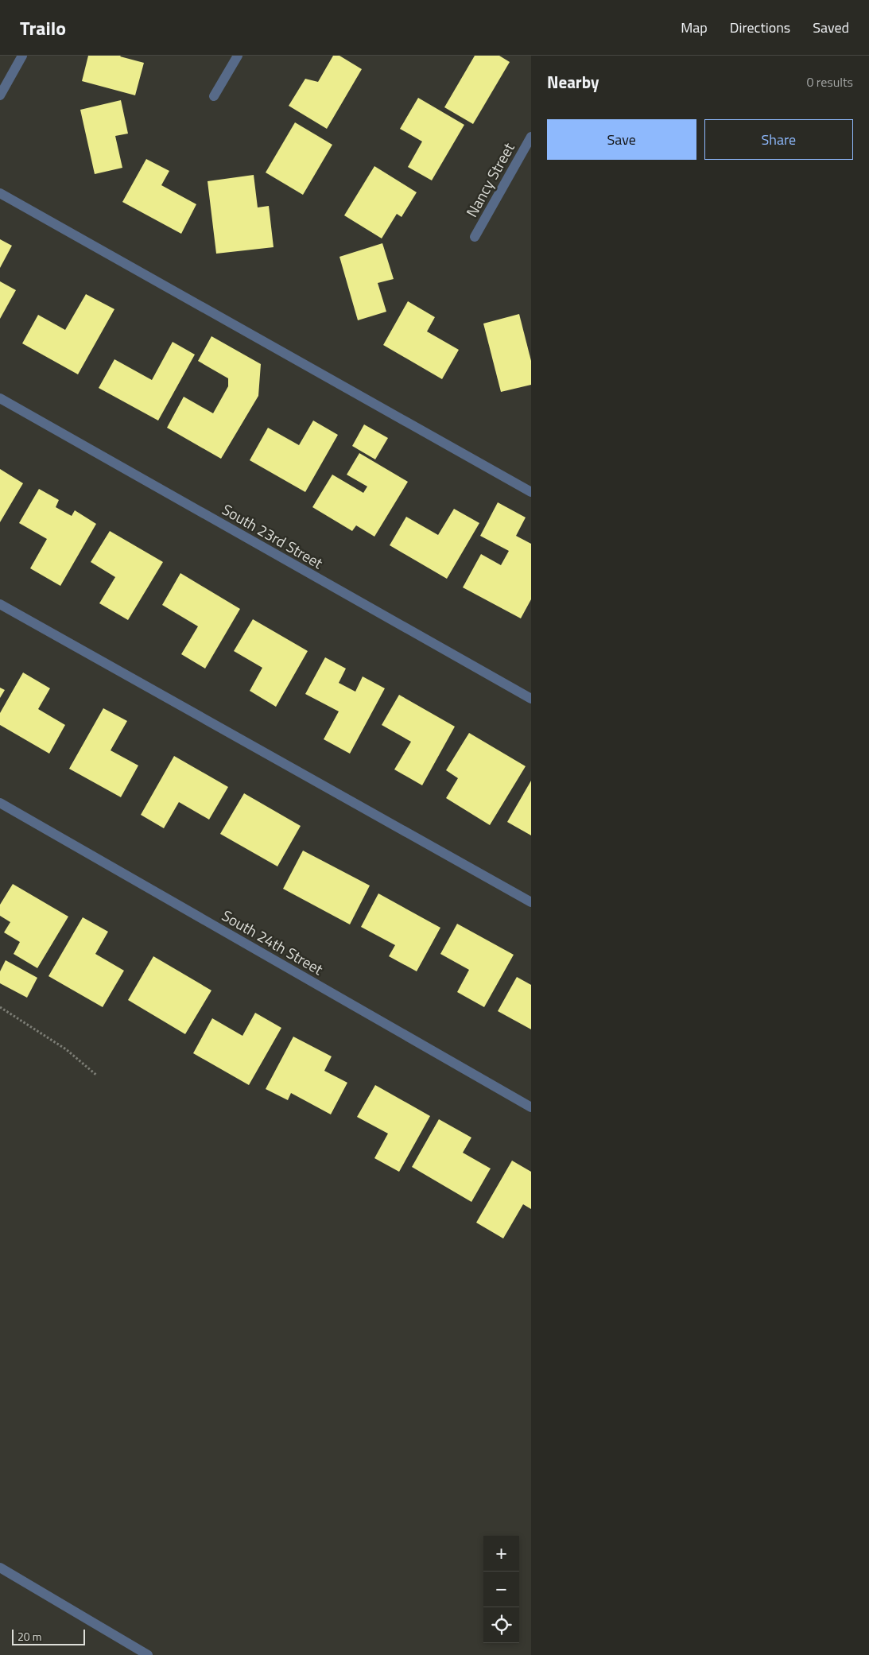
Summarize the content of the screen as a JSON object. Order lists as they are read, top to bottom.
{
  "streets": {
    "street": ["Nancy Street", "South 23rd Street", "South 24th Street"]
  },
  "scale_bar": "20 m",
  "page": {
    "header": "Trailo",
    "nav": ["Map", "Directions", "Saved"],
    "heading": ["Nearby", "0 results"],
    "buttons": ["Save", "Share"],
    "map_buttons": ["+", "−"],
    "scale": "20 m"
  }
}
